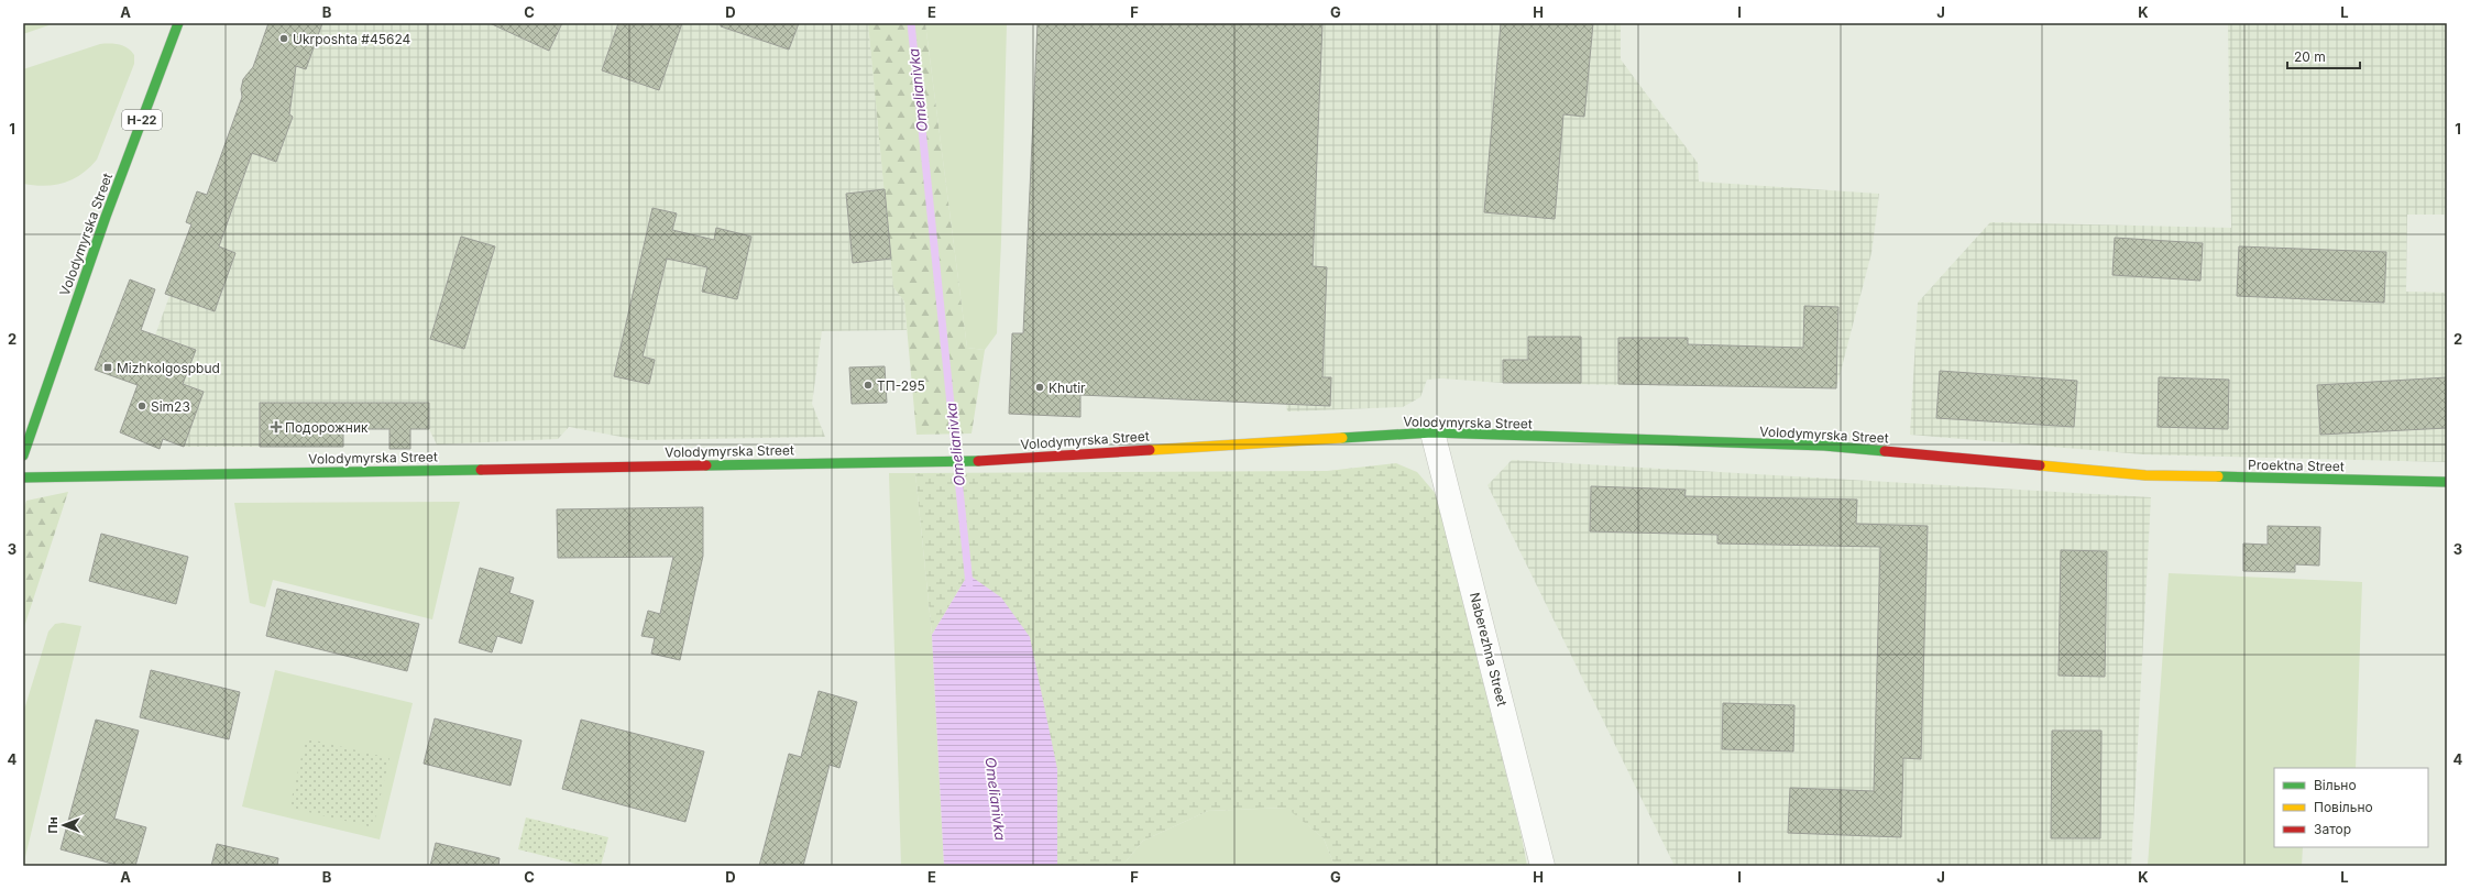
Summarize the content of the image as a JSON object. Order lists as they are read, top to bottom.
{
  "streets": {
    "street": [
      "Н-22",
      "Volodymyrska Street",
      "Proektna Street",
      "Naberezhna Street"
    ]
  },
  "crossings": [
    ["Volodymyrska Street", "Proektna Street"],
    ["Volodymyrska Street", "Naberezhna Street"]
  ],
  "water": ["Omelianivka"],
  "places": {
    "other": [
      "Ukrposhta #45624",
      "ТП-295",
      "Khutir",
      "Sim23"
    ],
    "transit": ["Mizhkolgospbud"],
    "health": ["Подорожник"]
  },
  "legend": ["Вільно", "Повільно", "Затор"],
  "scale_bar": "20 m",
  "north": "left",
  "grid": {
    "columns": [
      "A",
      "B",
      "C",
      "D",
      "E",
      "F",
      "G",
      "H",
      "I",
      "J",
      "K",
      "L"
    ],
    "rows": [
      "1",
      "2",
      "3",
      "4"
    ]
  }
}
